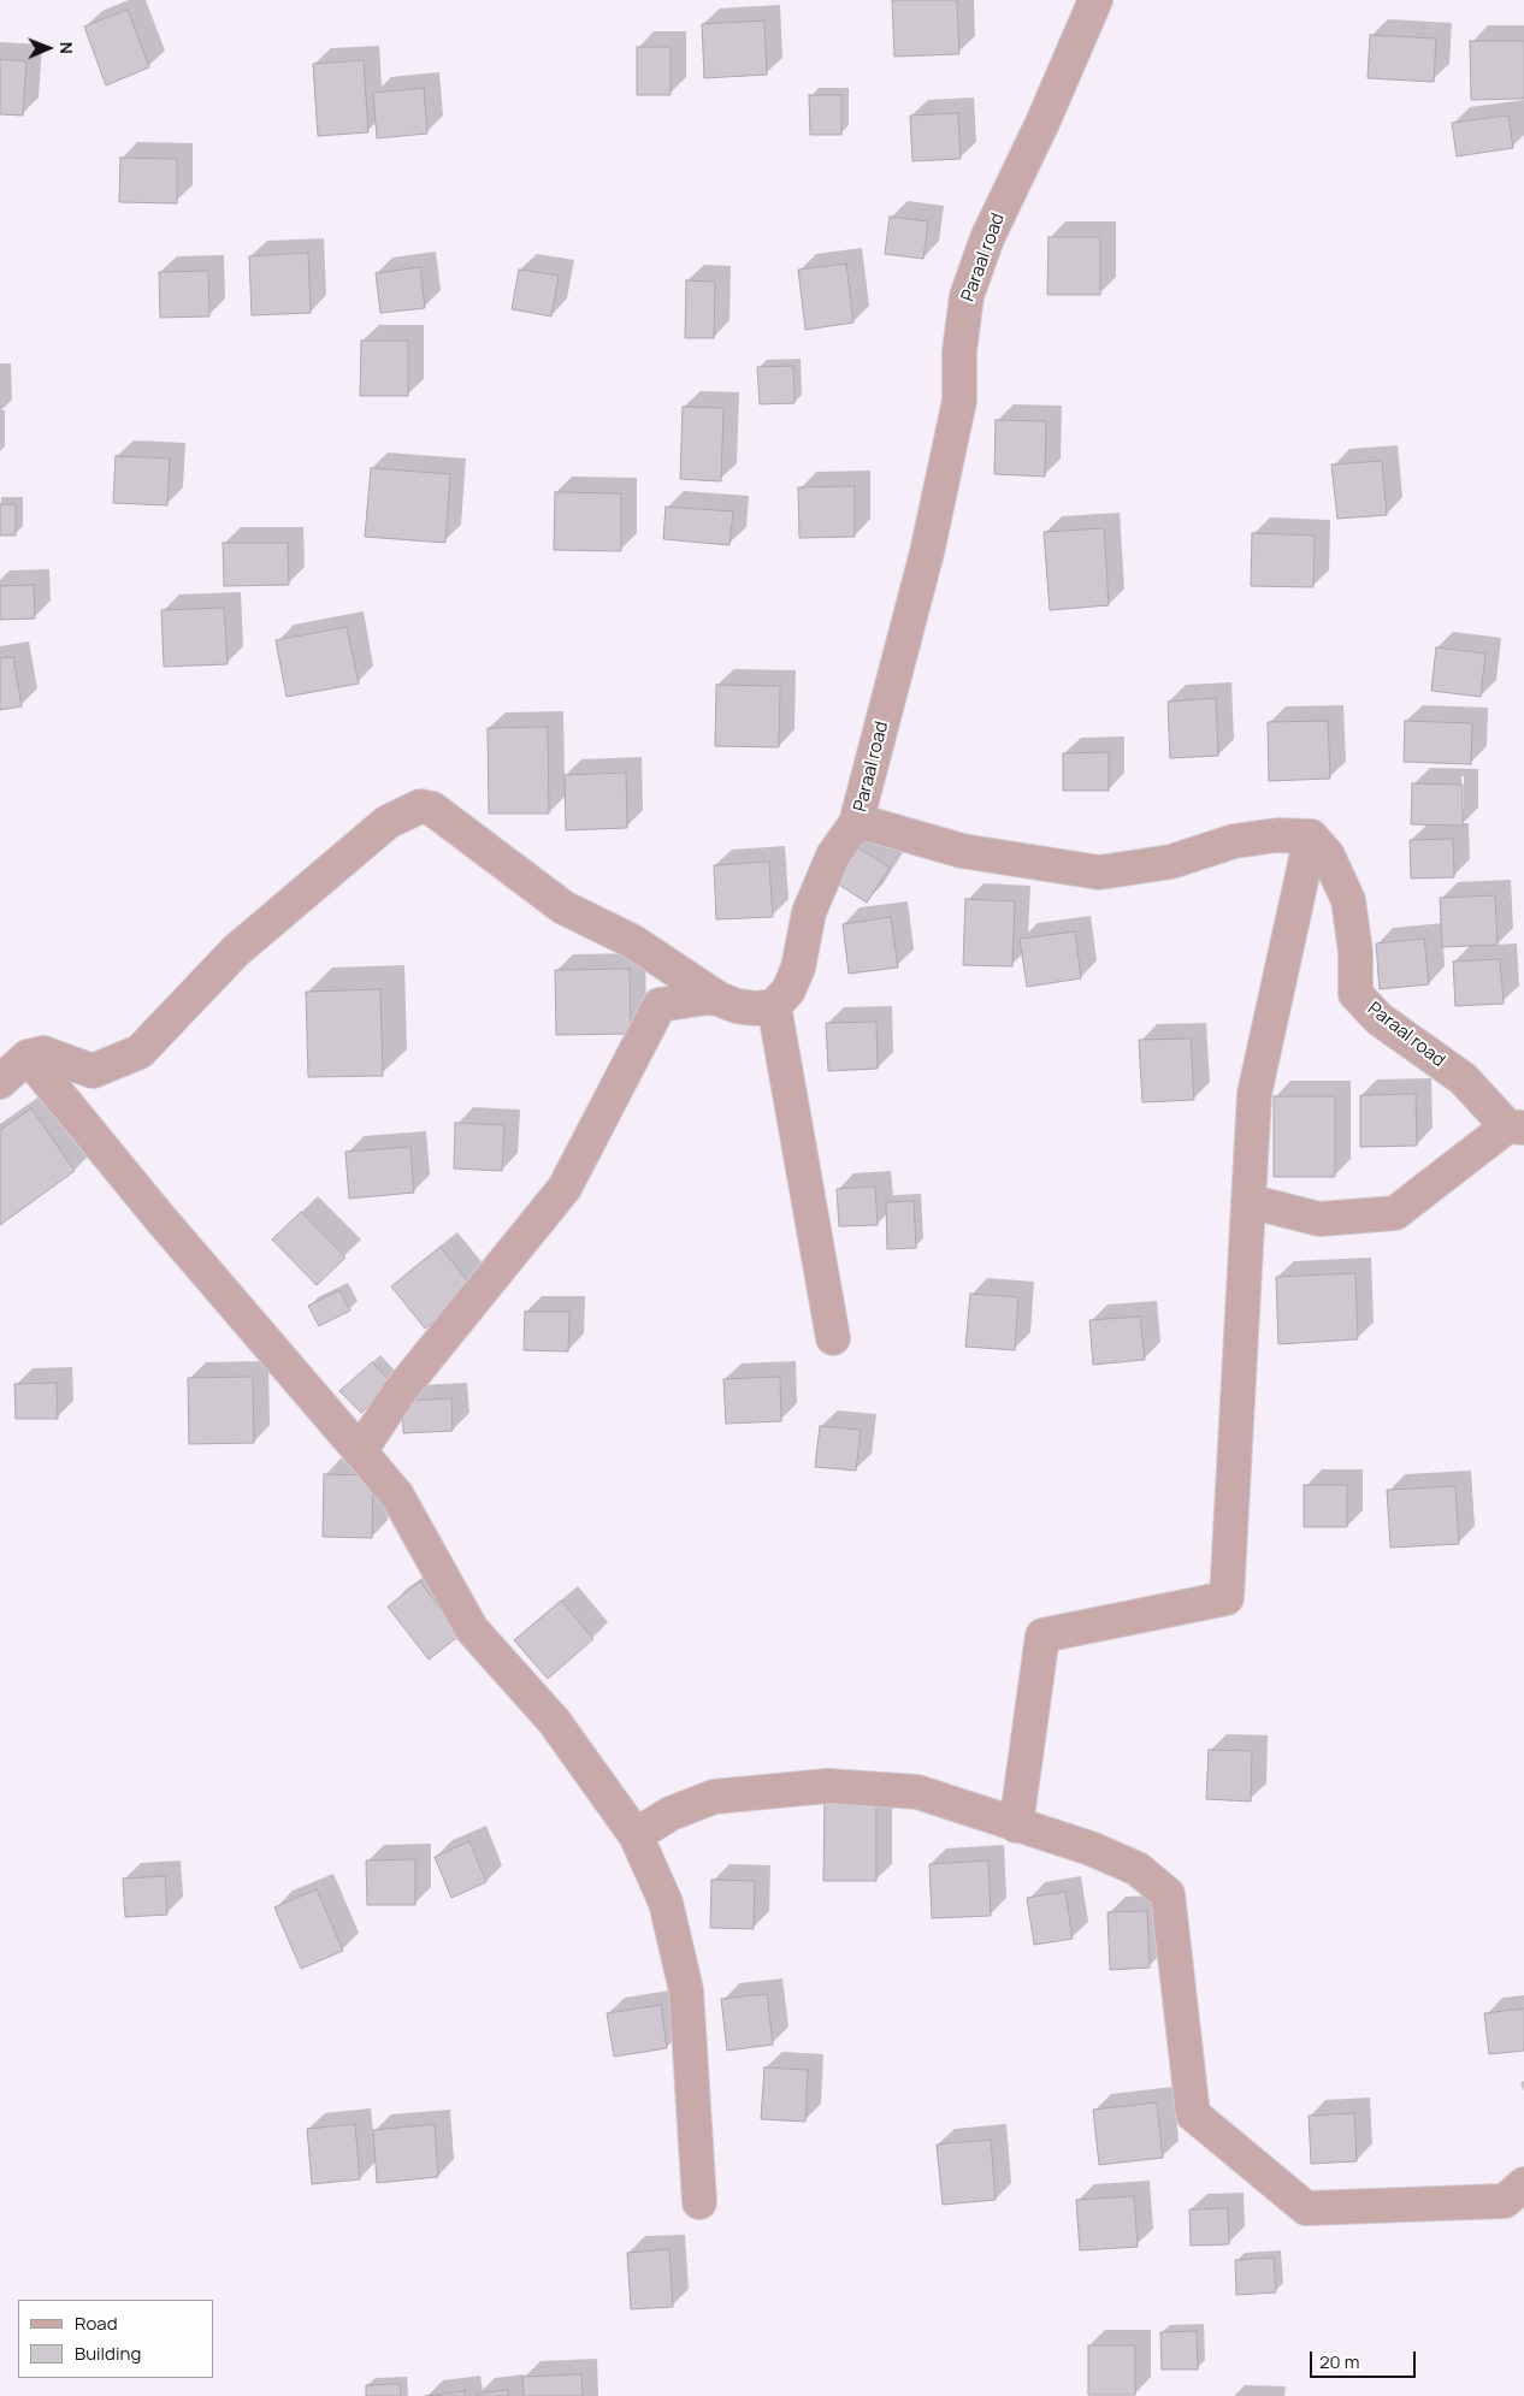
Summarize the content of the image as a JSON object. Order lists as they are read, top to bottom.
{
  "streets": {
    "street": ["Paraal road"]
  },
  "legend": ["Road", "Building"],
  "scale_bar": "20 m",
  "north": "right"
}
